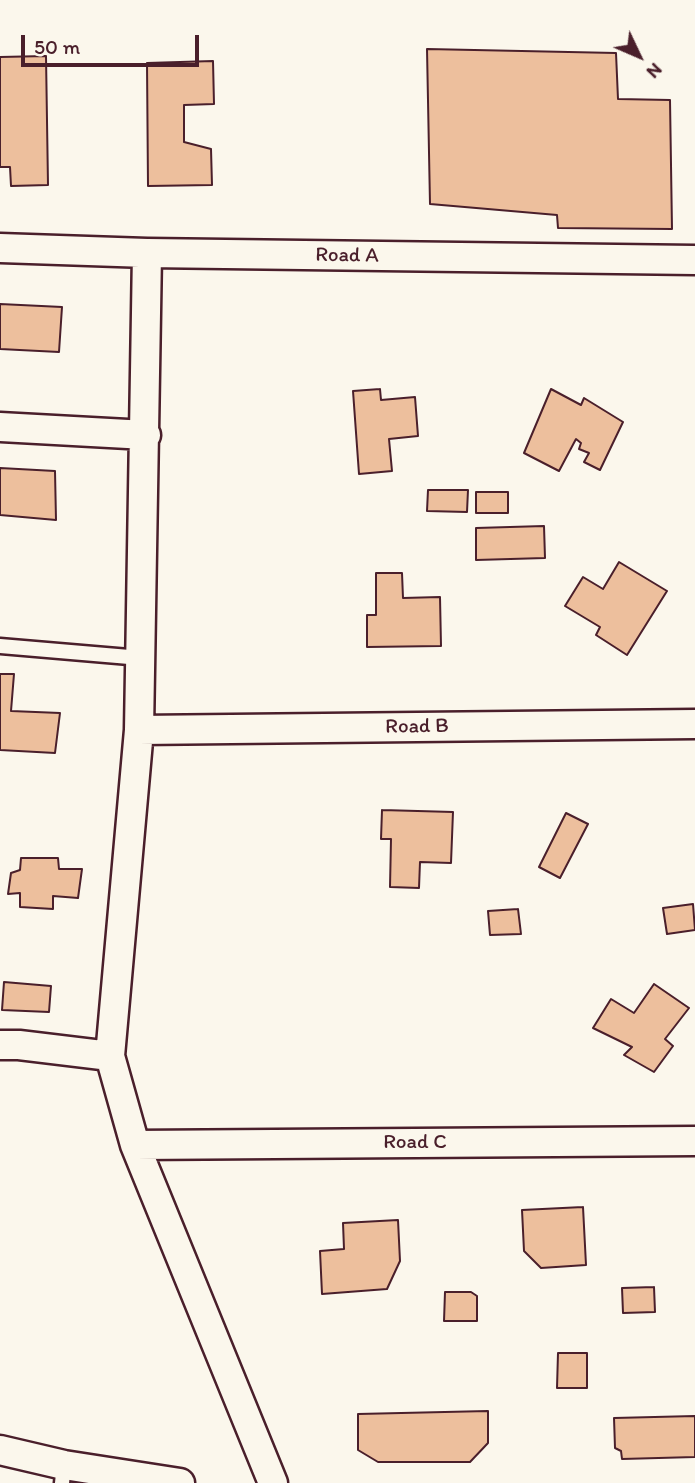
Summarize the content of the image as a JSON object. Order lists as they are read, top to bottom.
{
  "streets": {
    "street": ["Road A", "Road B", "Road C"]
  },
  "scale_bar": "50 m",
  "north": "bottom right"
}
